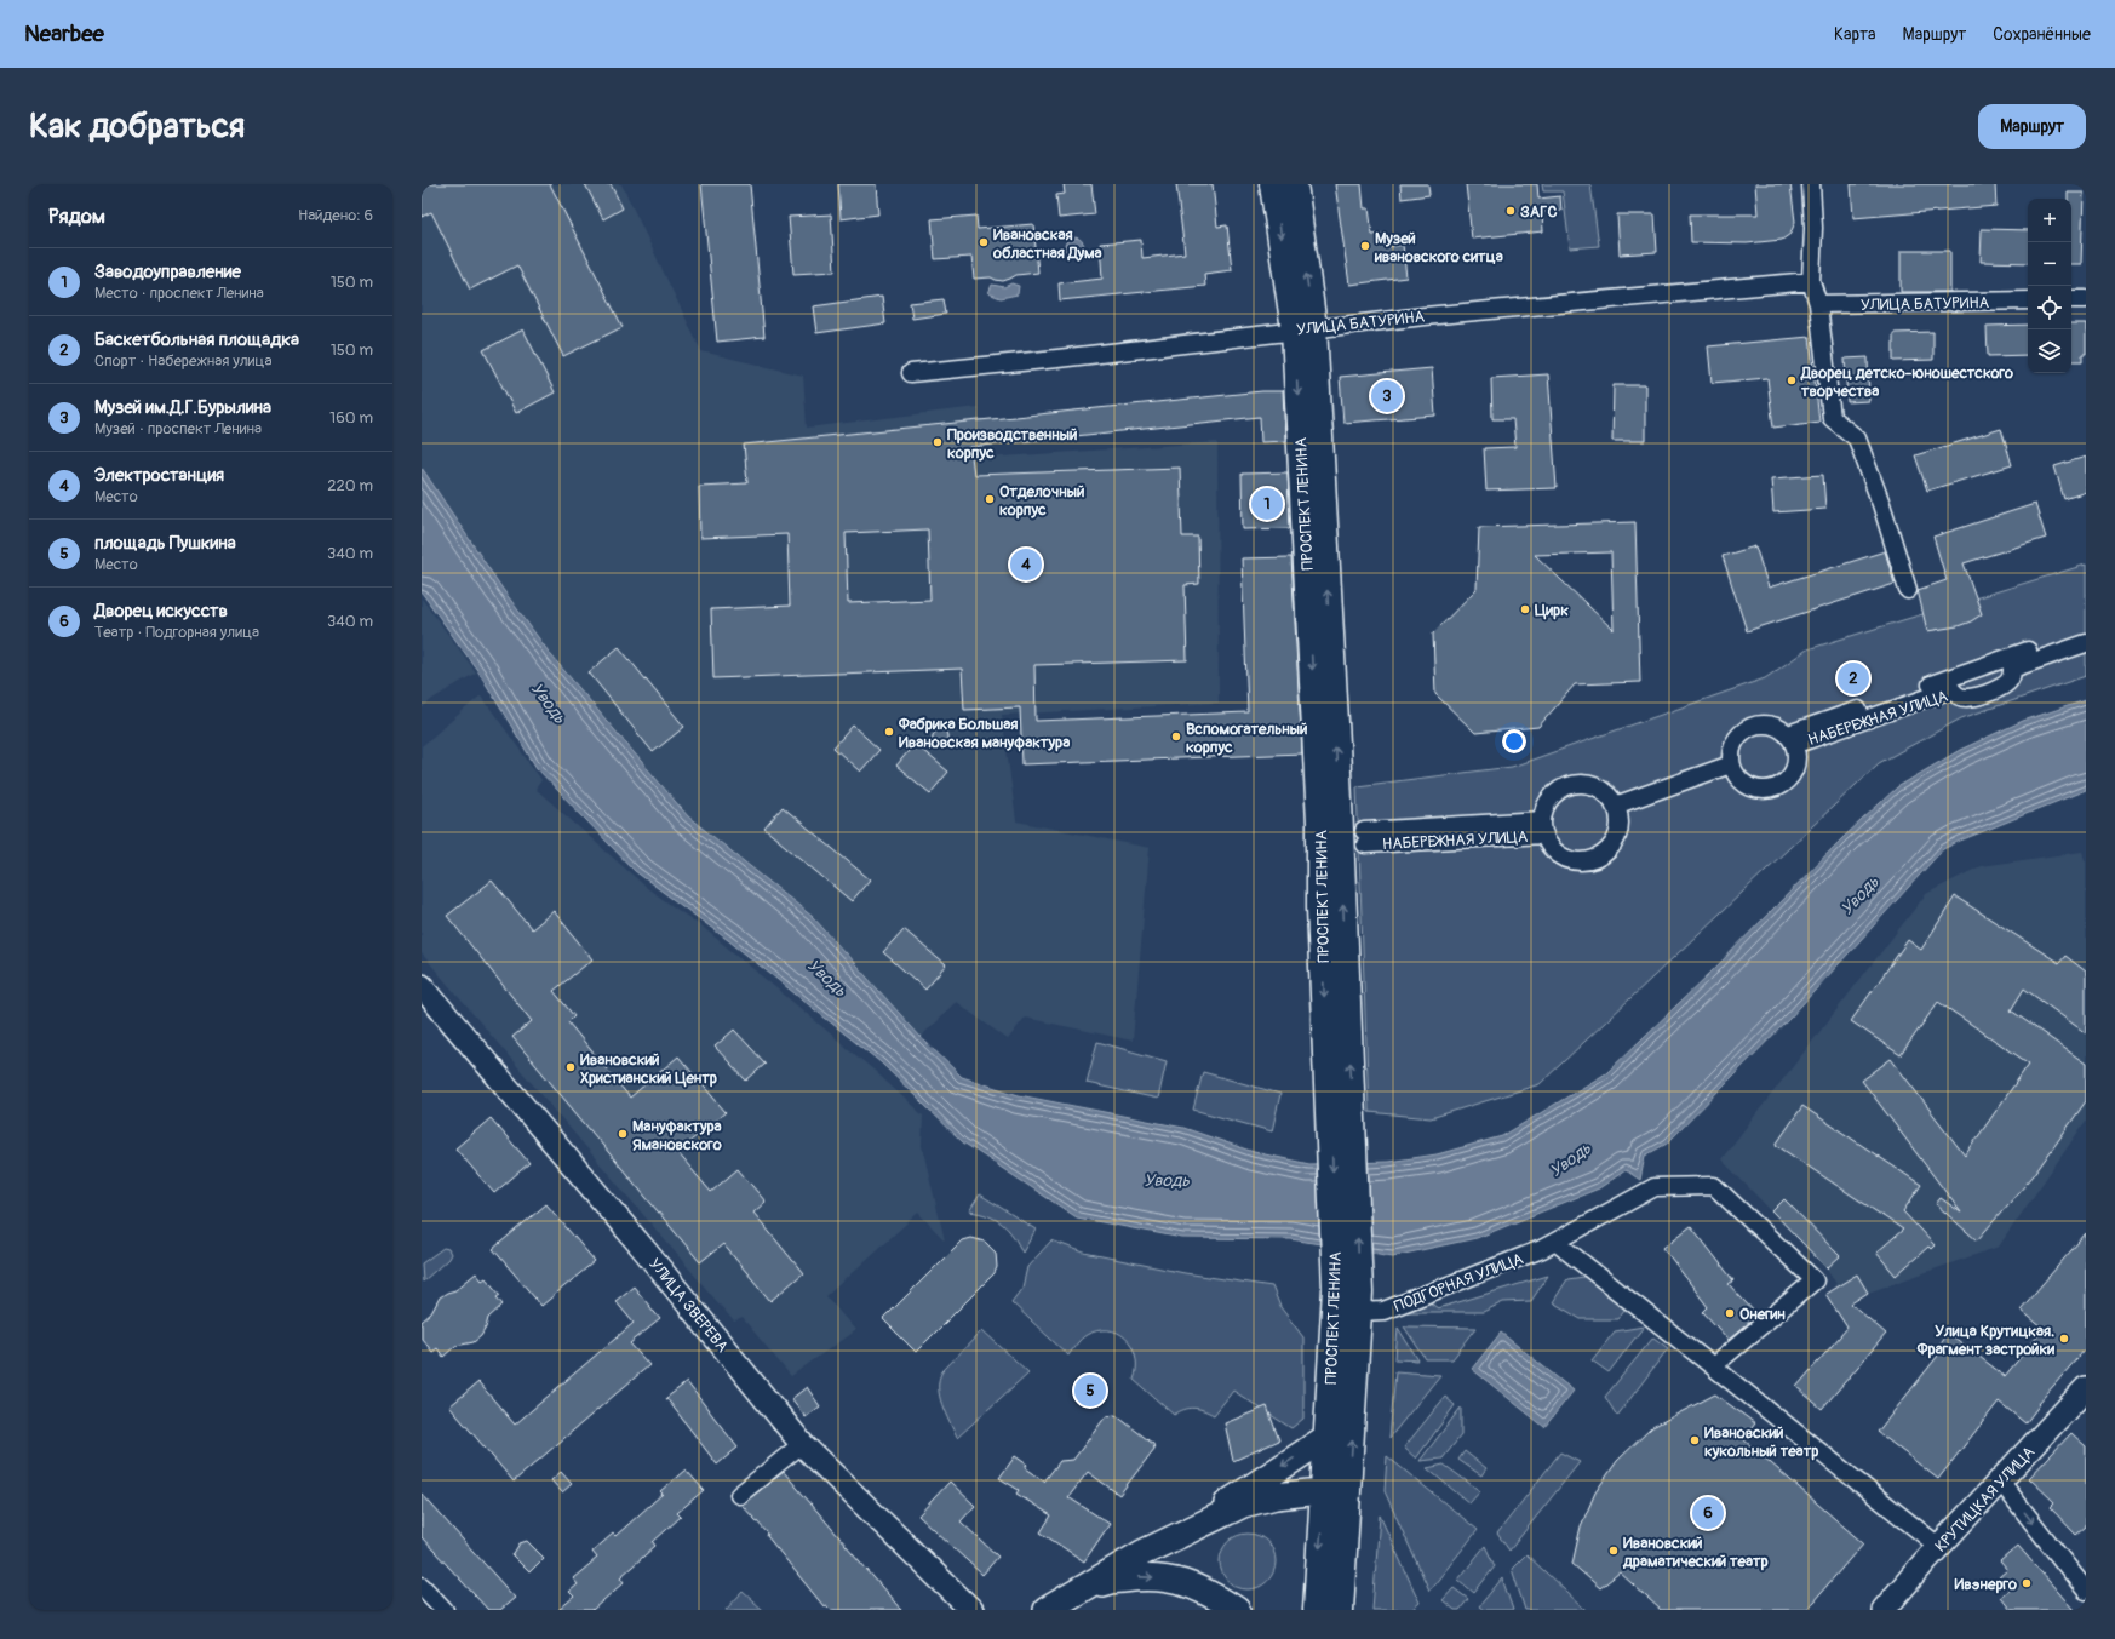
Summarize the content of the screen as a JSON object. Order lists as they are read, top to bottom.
{
  "streets": {
    "highway": ["ПРОСПЕКТ ЛЕНИНА"],
    "street": [
      "УЛИЦА БАТУРИНА",
      "НАБЕРЕЖНАЯ УЛИЦА",
      "ПОДГОРНАЯ УЛИЦА",
      "УЛИЦА ЗВЕРЕВА",
      "КРУТИЦКАЯ УЛИЦА"
    ]
  },
  "crossings": [
    ["УЛИЦА БАТУРИНА", "ПРОСПЕКТ ЛЕНИНА"],
    ["ПРОСПЕКТ ЛЕНИНА", "ПОДГОРНАЯ УЛИЦА"]
  ],
  "water": ["Уводь"],
  "places": [
    "ЗАГС",
    "Ивановская областная Дума",
    "Музей ивановского ситца",
    "Дворец детско-юношестского творчества",
    "Производственный корпус",
    "Отделочный корпус",
    "Цирк",
    "Фабрика Большая Ивановская мануфактура",
    "Вспомогательный корпус",
    "Ивановский Христианский Центр",
    "Мануфактура Ямановского",
    "Онегин",
    "Улица Крутицкая. Фрагмент застройки",
    "Ивановский кукольный театр",
    "Ивановский драматический театр",
    "Ивэнерго"
  ],
  "page": {
    "header": "Nearbee",
    "nav": ["Карта", "Маршрут", "Сохранённые"],
    "buttons": "Маршрут",
    "title": "Как добраться",
    "heading": ["Рядом", "Найдено: 6"],
    "map_buttons": ["+", "−"],
    "list": [
      {
        "mark": "1",
        "name": "Заводоуправление",
        "note": "Место · проспект Ленина",
        "value": "150 m"
      },
      {
        "mark": "2",
        "name": "Баскетбольная площадка",
        "note": "Спорт · Набережная улица",
        "value": "150 m"
      },
      {
        "mark": "3",
        "name": "Музей им.Д.Г.Бурылина",
        "note": "Музей · проспект Ленина",
        "value": "160 m"
      },
      {
        "mark": "4",
        "name": "Электростанция",
        "note": "Место",
        "value": "220 m"
      },
      {
        "mark": "5",
        "name": "площадь Пушкина",
        "note": "Место",
        "value": "340 m"
      },
      {
        "mark": "6",
        "name": "Дворец искусств",
        "note": "Театр · Подгорная улица",
        "value": "340 m"
      }
    ],
    "pins": [
      "3",
      "1",
      "4",
      "2",
      "5",
      "6"
    ]
  }
}
